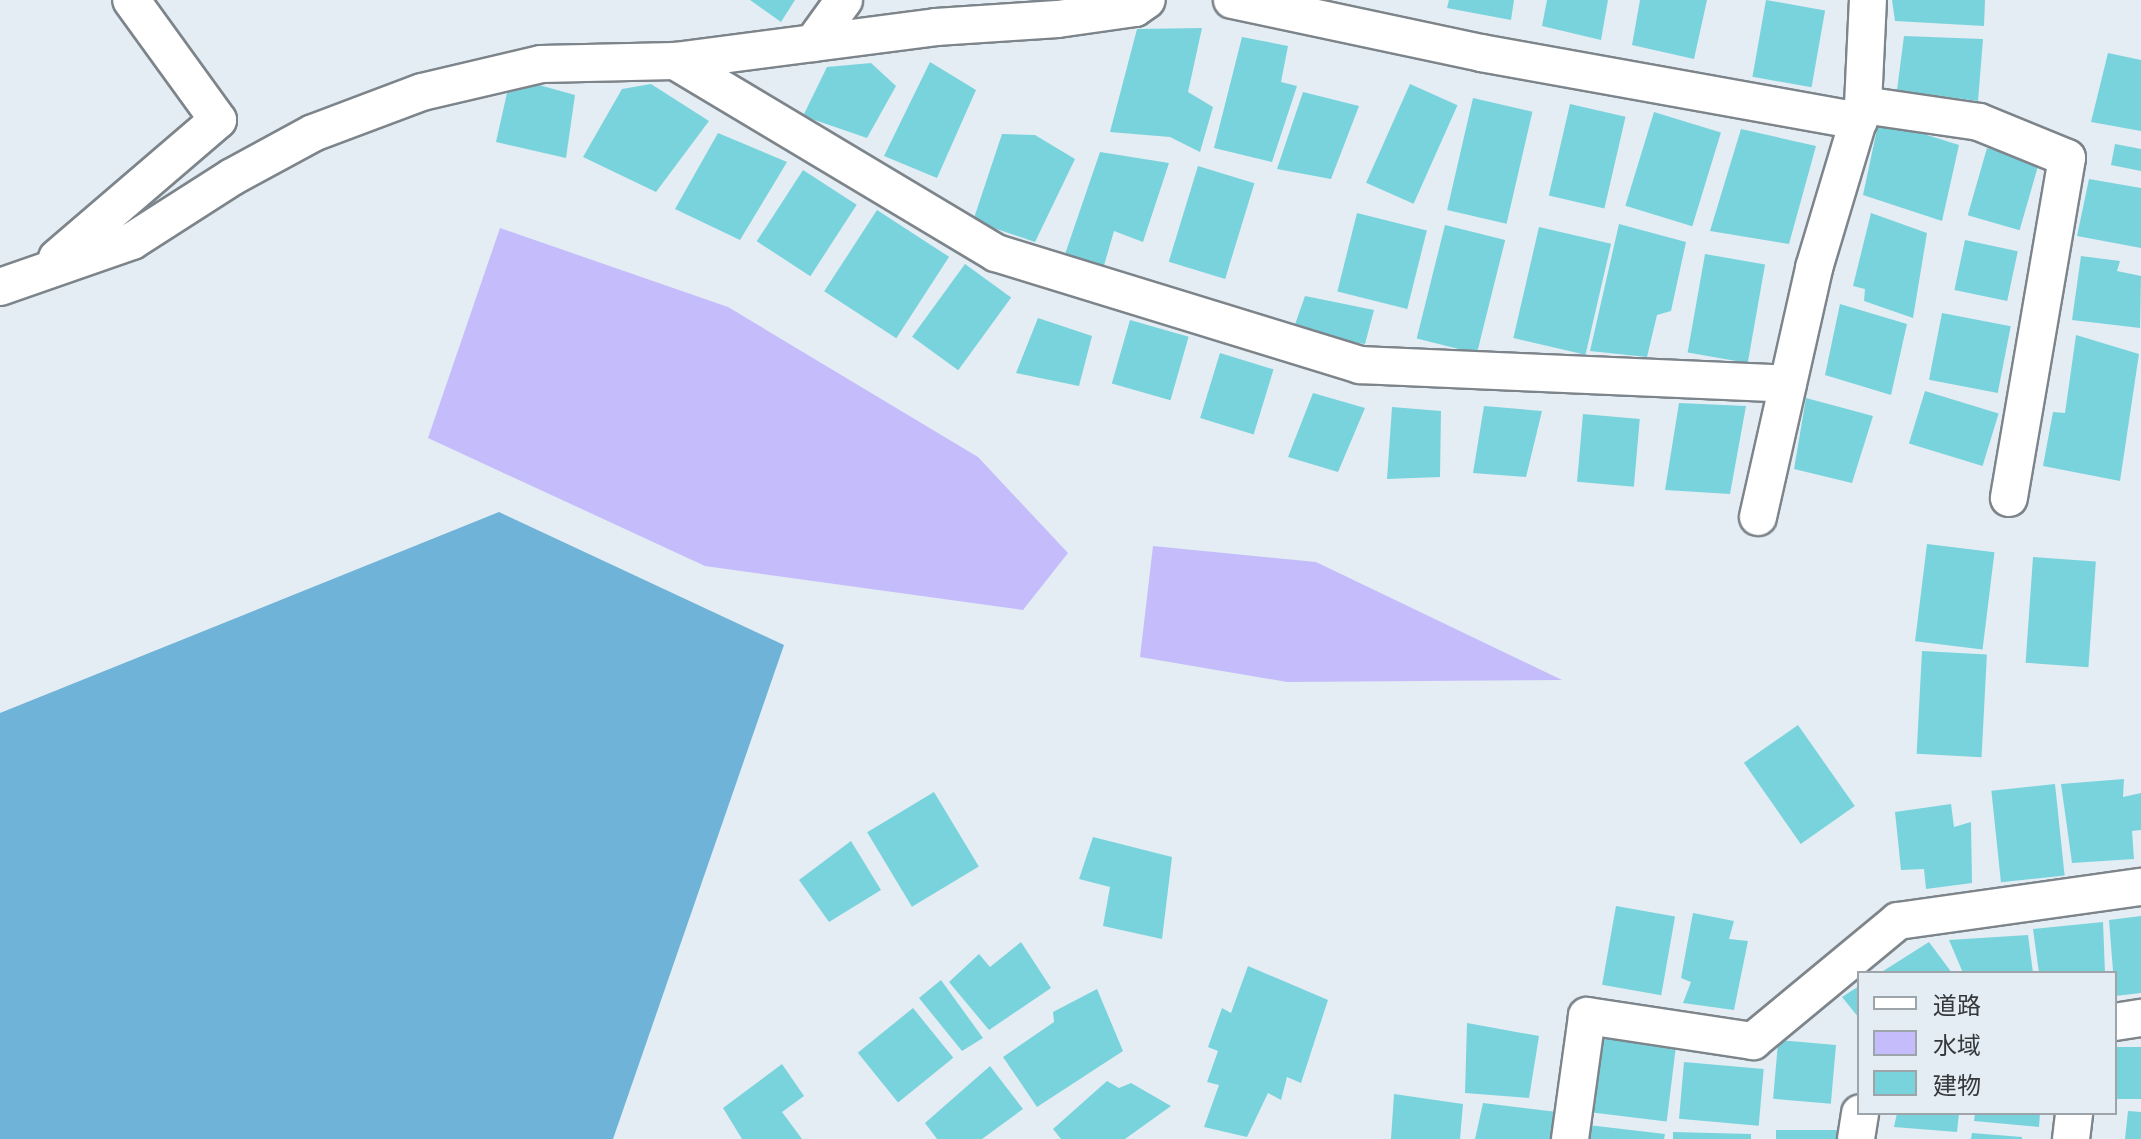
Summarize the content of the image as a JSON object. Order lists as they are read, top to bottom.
{
  "legend": ["道路", "水域", "建物"]
}
